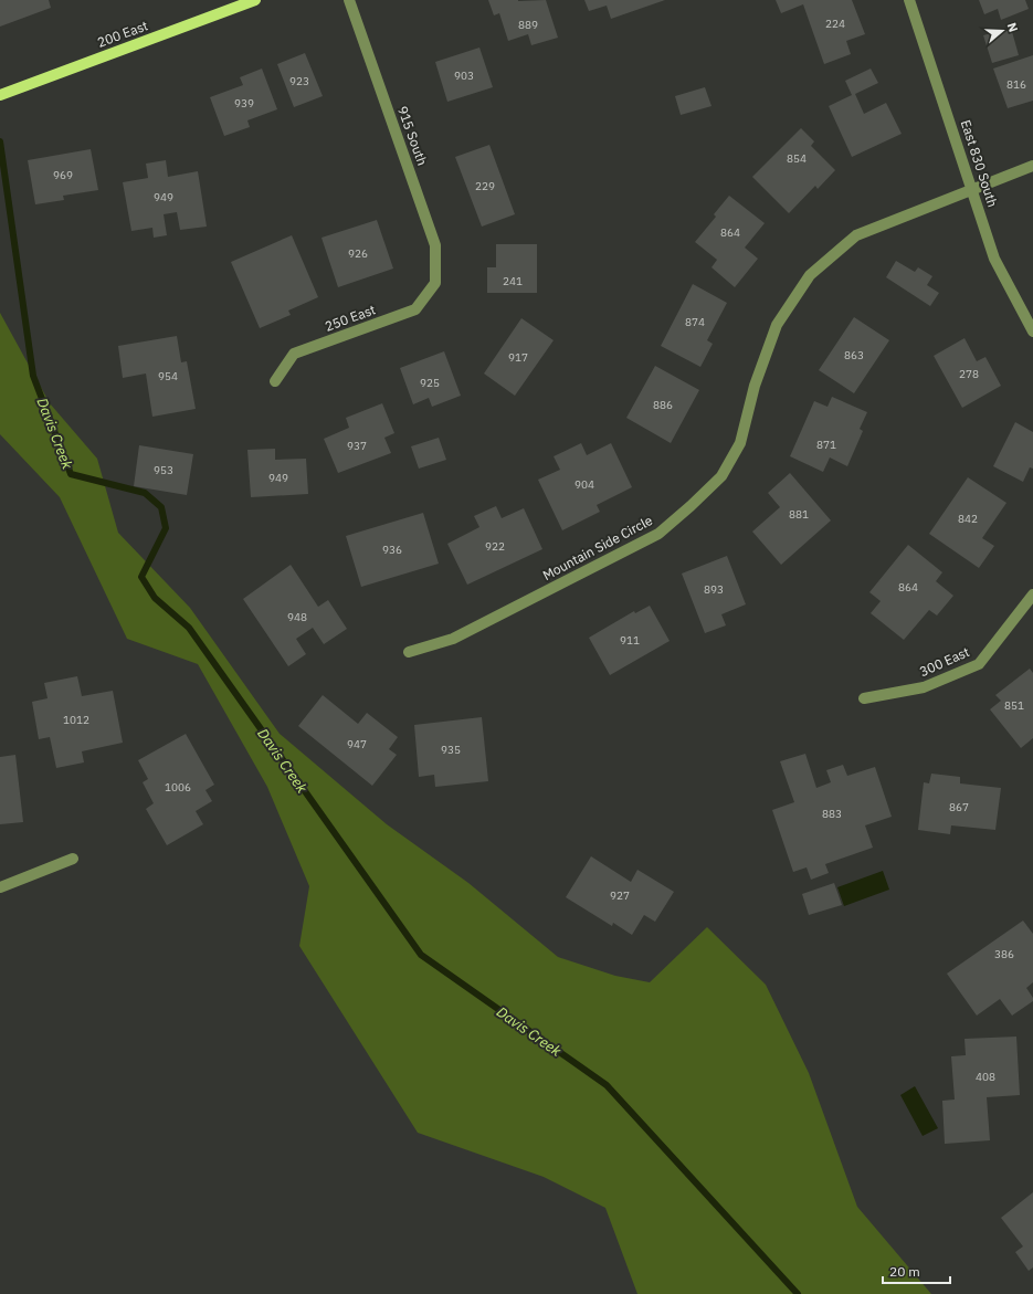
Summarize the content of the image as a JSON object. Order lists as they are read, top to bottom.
{
  "streets": {
    "main road": ["200 East"],
    "street": [
      "915 South",
      "East 830 South",
      "250 East",
      "Mountain Side Circle",
      "300 East"
    ]
  },
  "crossings": [
    ["915 South", "250 East"],
    ["East 830 South", "Mountain Side Circle"]
  ],
  "water": ["Davis Creek"],
  "house_numbers": [
    "224",
    "889",
    "903",
    "923",
    "816",
    "939",
    "854",
    "969",
    "229",
    "949",
    "864",
    "926",
    "241",
    "874",
    "863",
    "917",
    "278",
    "954",
    "925",
    "886",
    "871",
    "937",
    "953",
    "949",
    "904",
    "881",
    "842",
    "922",
    "936",
    "864",
    "893",
    "948",
    "911",
    "851",
    "1012",
    "947",
    "935",
    "1006",
    "867",
    "883",
    "927",
    "386",
    "408"
  ],
  "scale_bar": "20 m",
  "north": "right"
}
